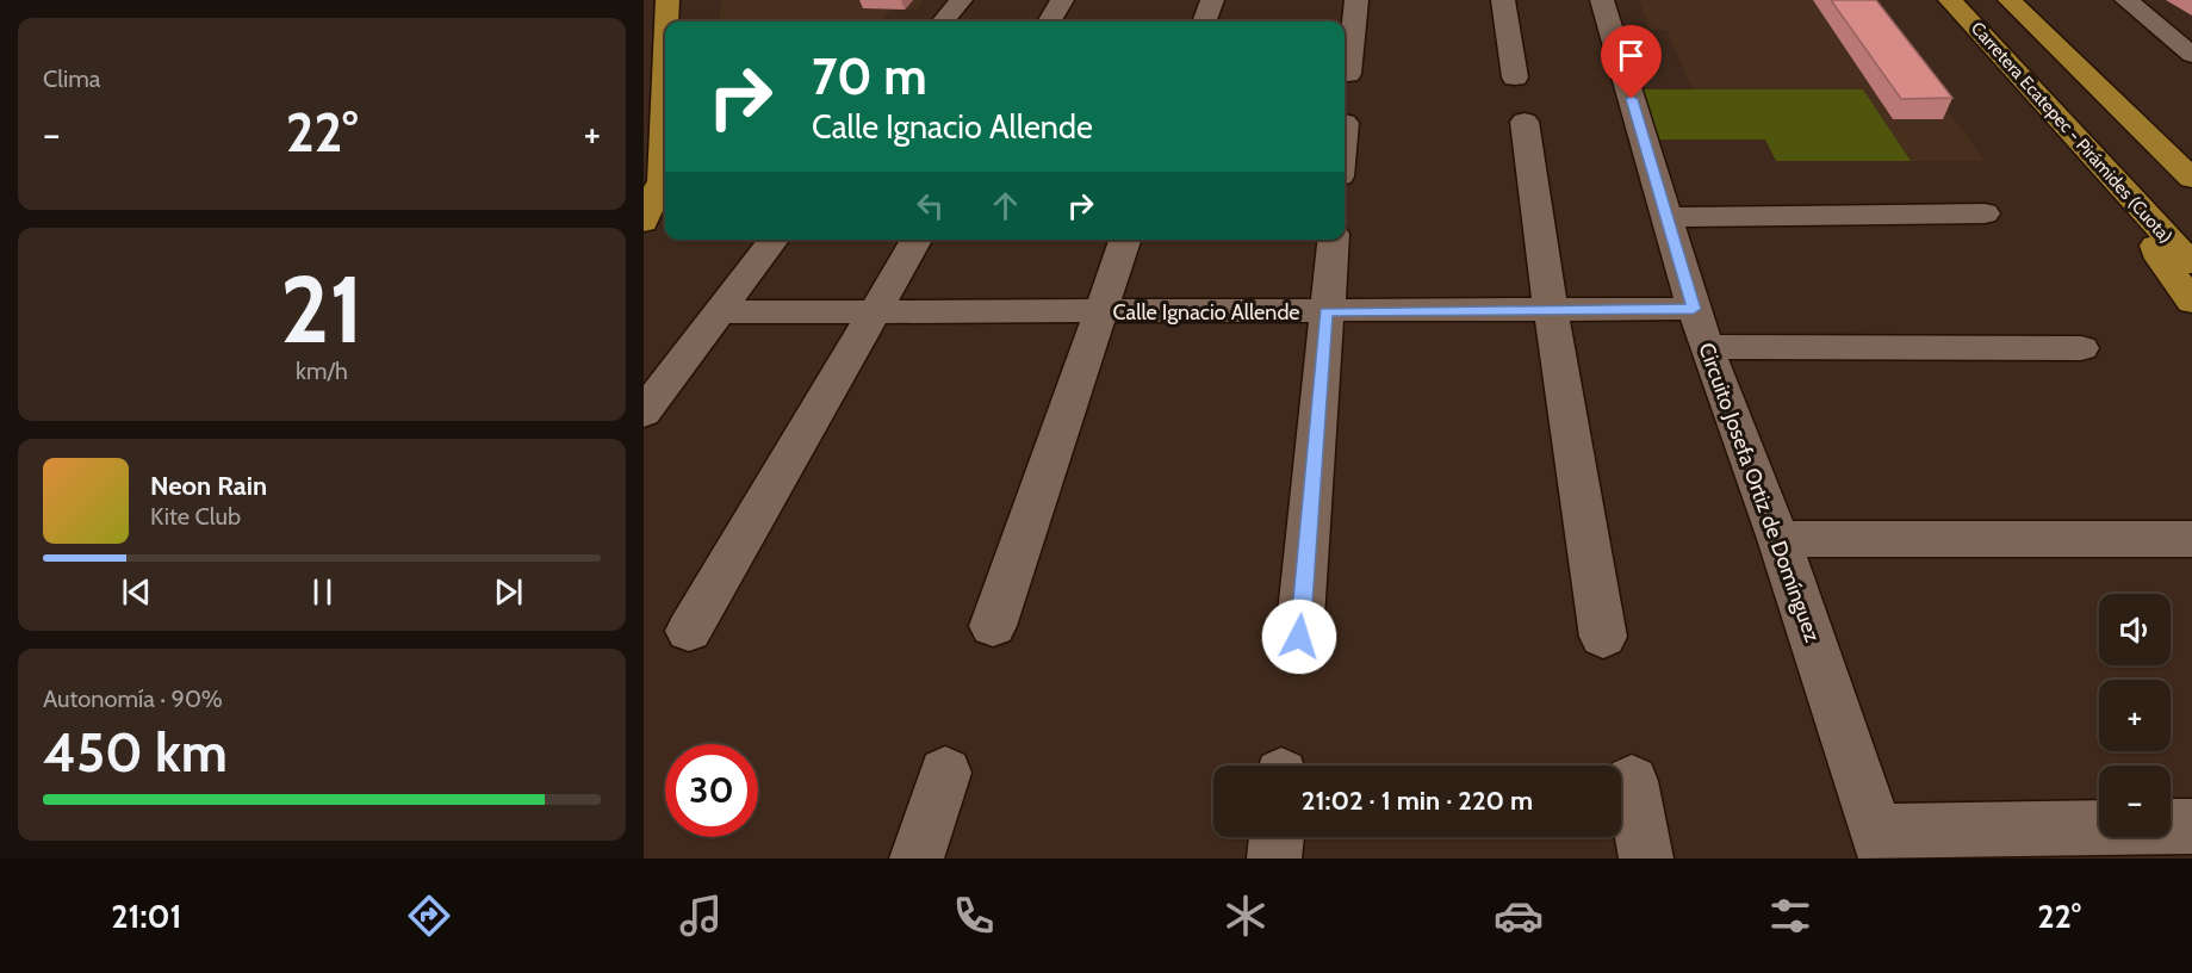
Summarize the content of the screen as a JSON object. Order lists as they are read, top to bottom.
{
  "streets": {
    "highway": ["Carretera Ecatepec - Pirámides (Cuota)"],
    "street": ["Calle Ignacio Allende", "Circuito Josefa Ortiz de Domínguez"]
  },
  "crossings": [
    ["Calle Ignacio Allende", "Circuito Josefa Ortiz de Domínguez"]
  ],
  "page": {
    "tile": [
      "Clima",
      ["21", "km/h"],
      ["Autonomía · 90%", "450 km"]
    ],
    "turn": ["70 m", "Calle Ignacio Allende"],
    "heat": ["−", "22°", "+"],
    "song": ["Neon Rain", "Kite Club"],
    "map_buttons": ["+", "−"],
    "limit": "30",
    "trip": "21:02 · 1 min · 220 m",
    "tabs": ["21:01", "22°"]
  }
}
